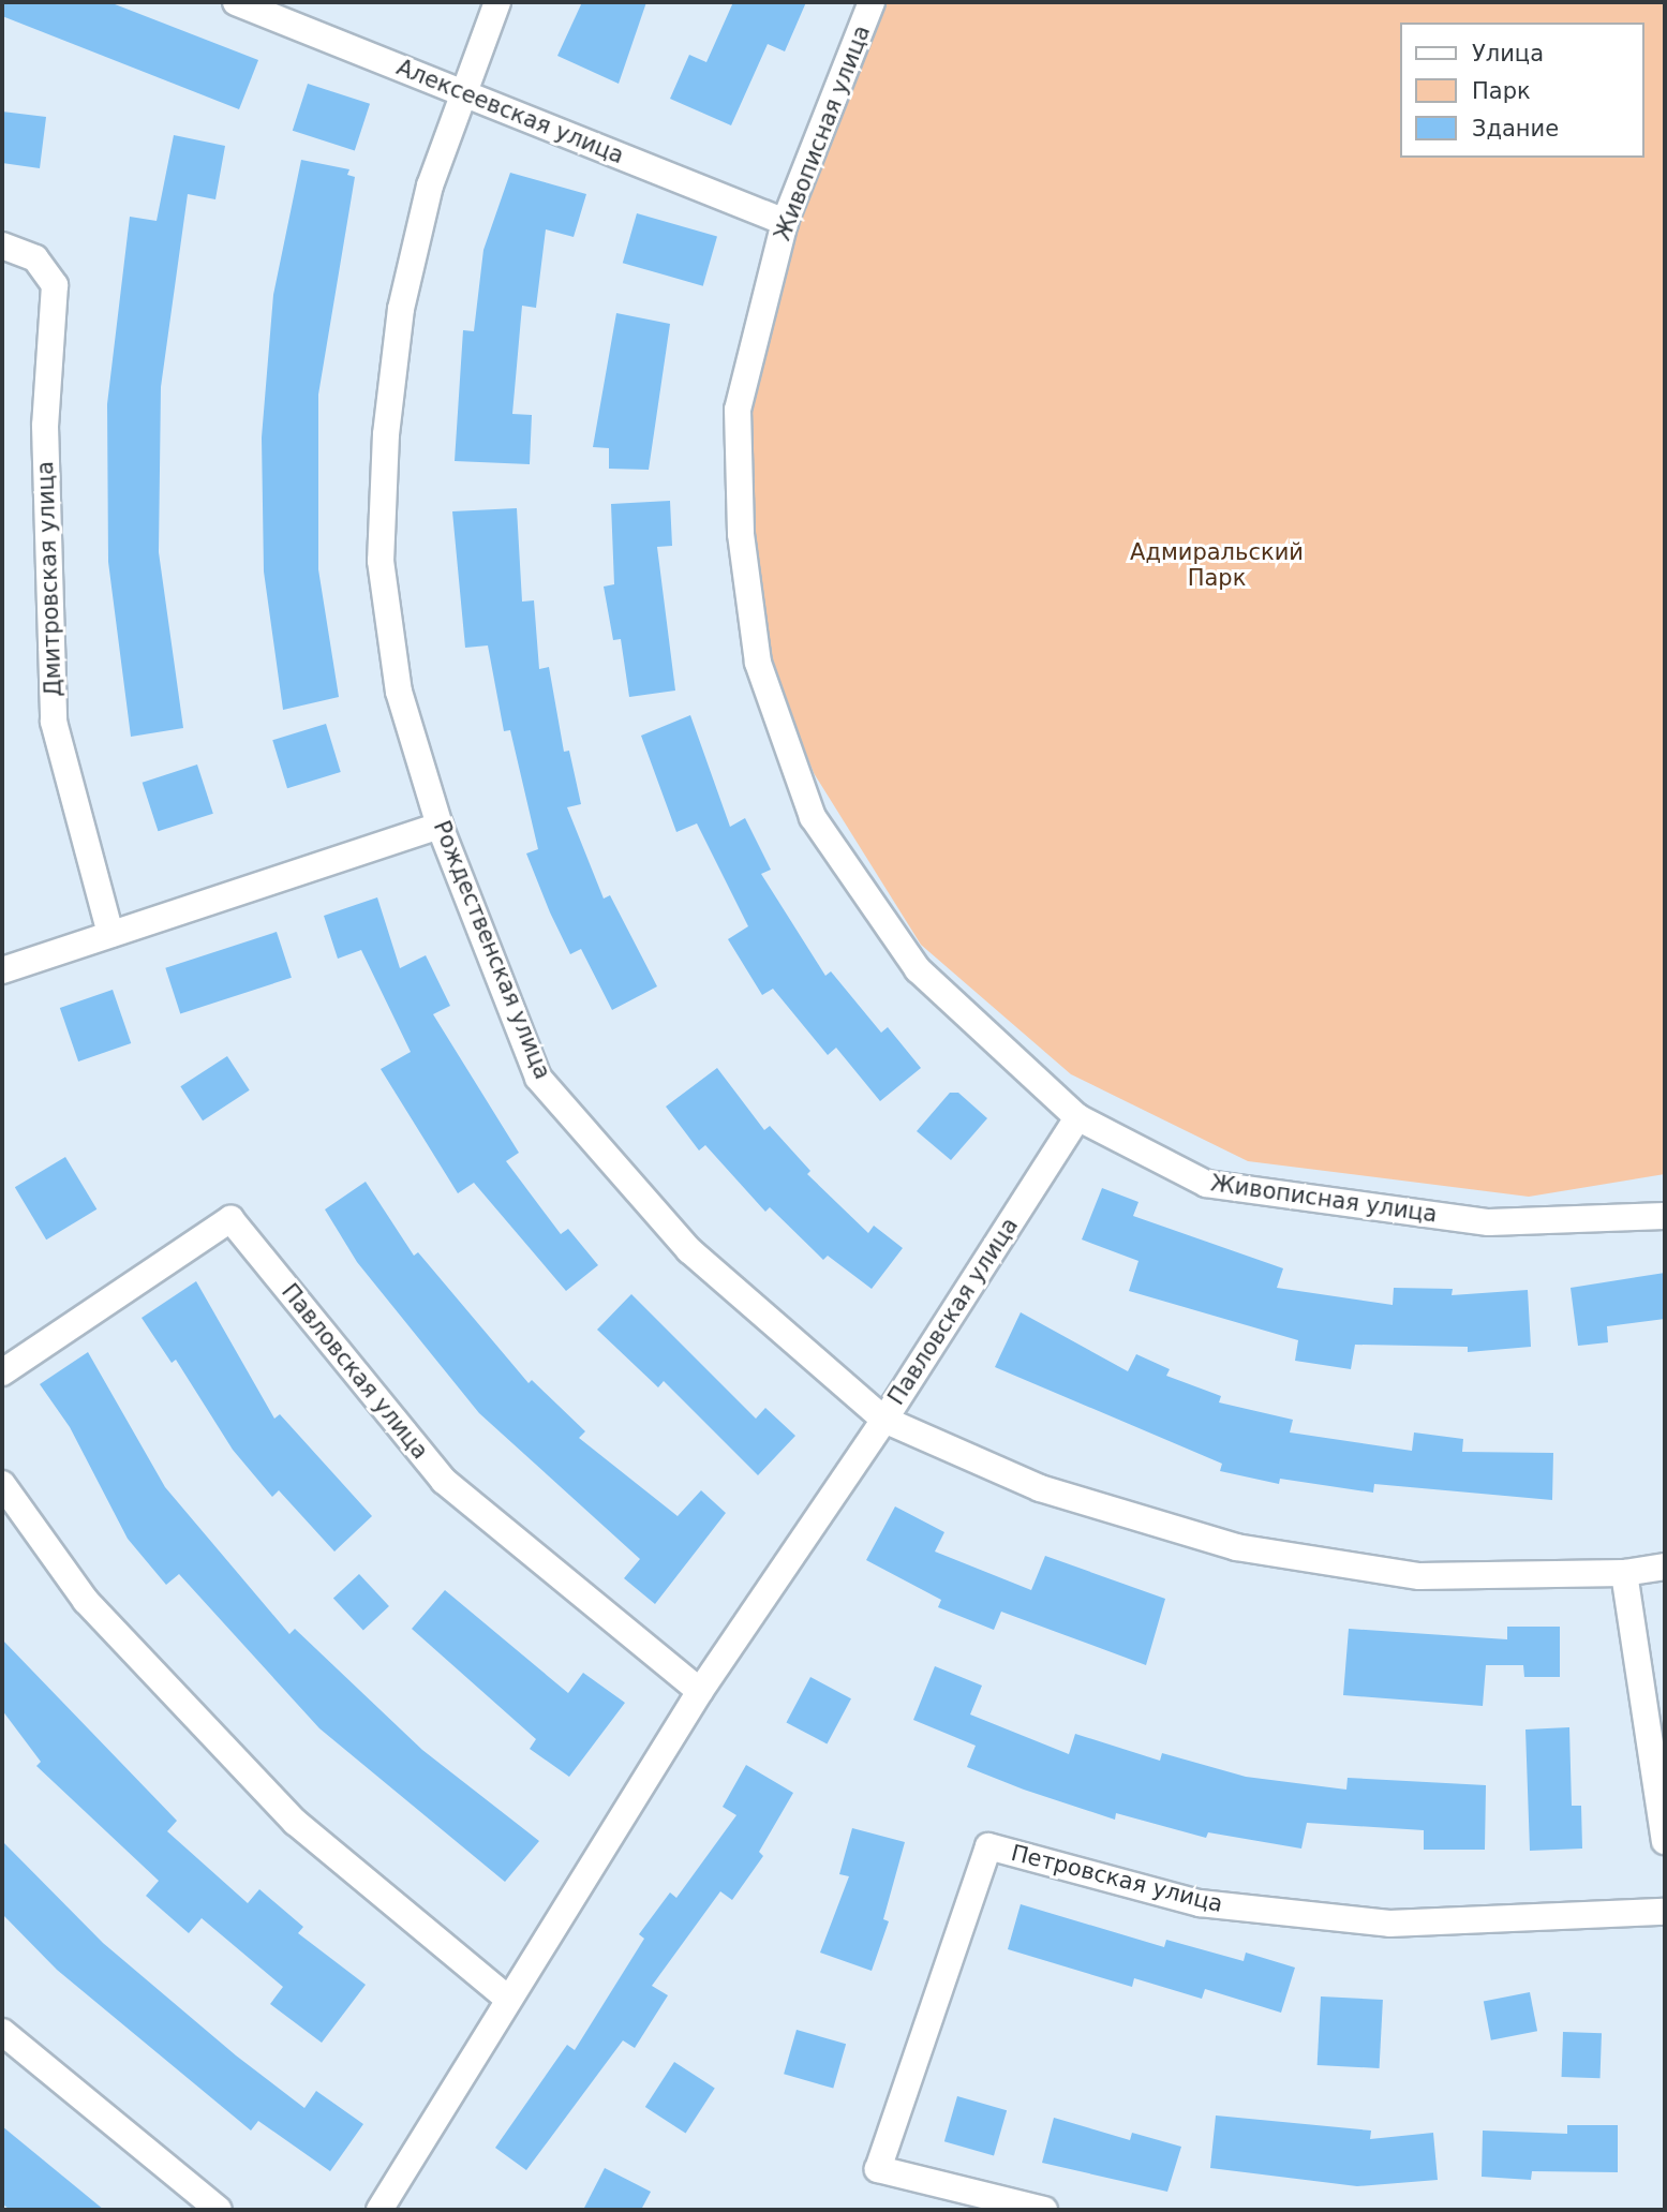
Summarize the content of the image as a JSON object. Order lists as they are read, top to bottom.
{
  "streets": {
    "street": [
      "Алексеевская улица",
      "Живописная улица",
      "Дмитровская улица",
      "Рождественская улица",
      "Павловская улица",
      "Петровская улица"
    ]
  },
  "crossings": [
    ["Алексеевская улица", "Живописная улица"],
    ["Алексеевская улица", "Рождественская улица"],
    ["Живописная улица", "Павловская улица"],
    ["Рождественская улица", "Павловская улица"]
  ],
  "parks": ["Адмиральский Парк"],
  "legend": ["Улица", "Парк", "Здание"]
}
